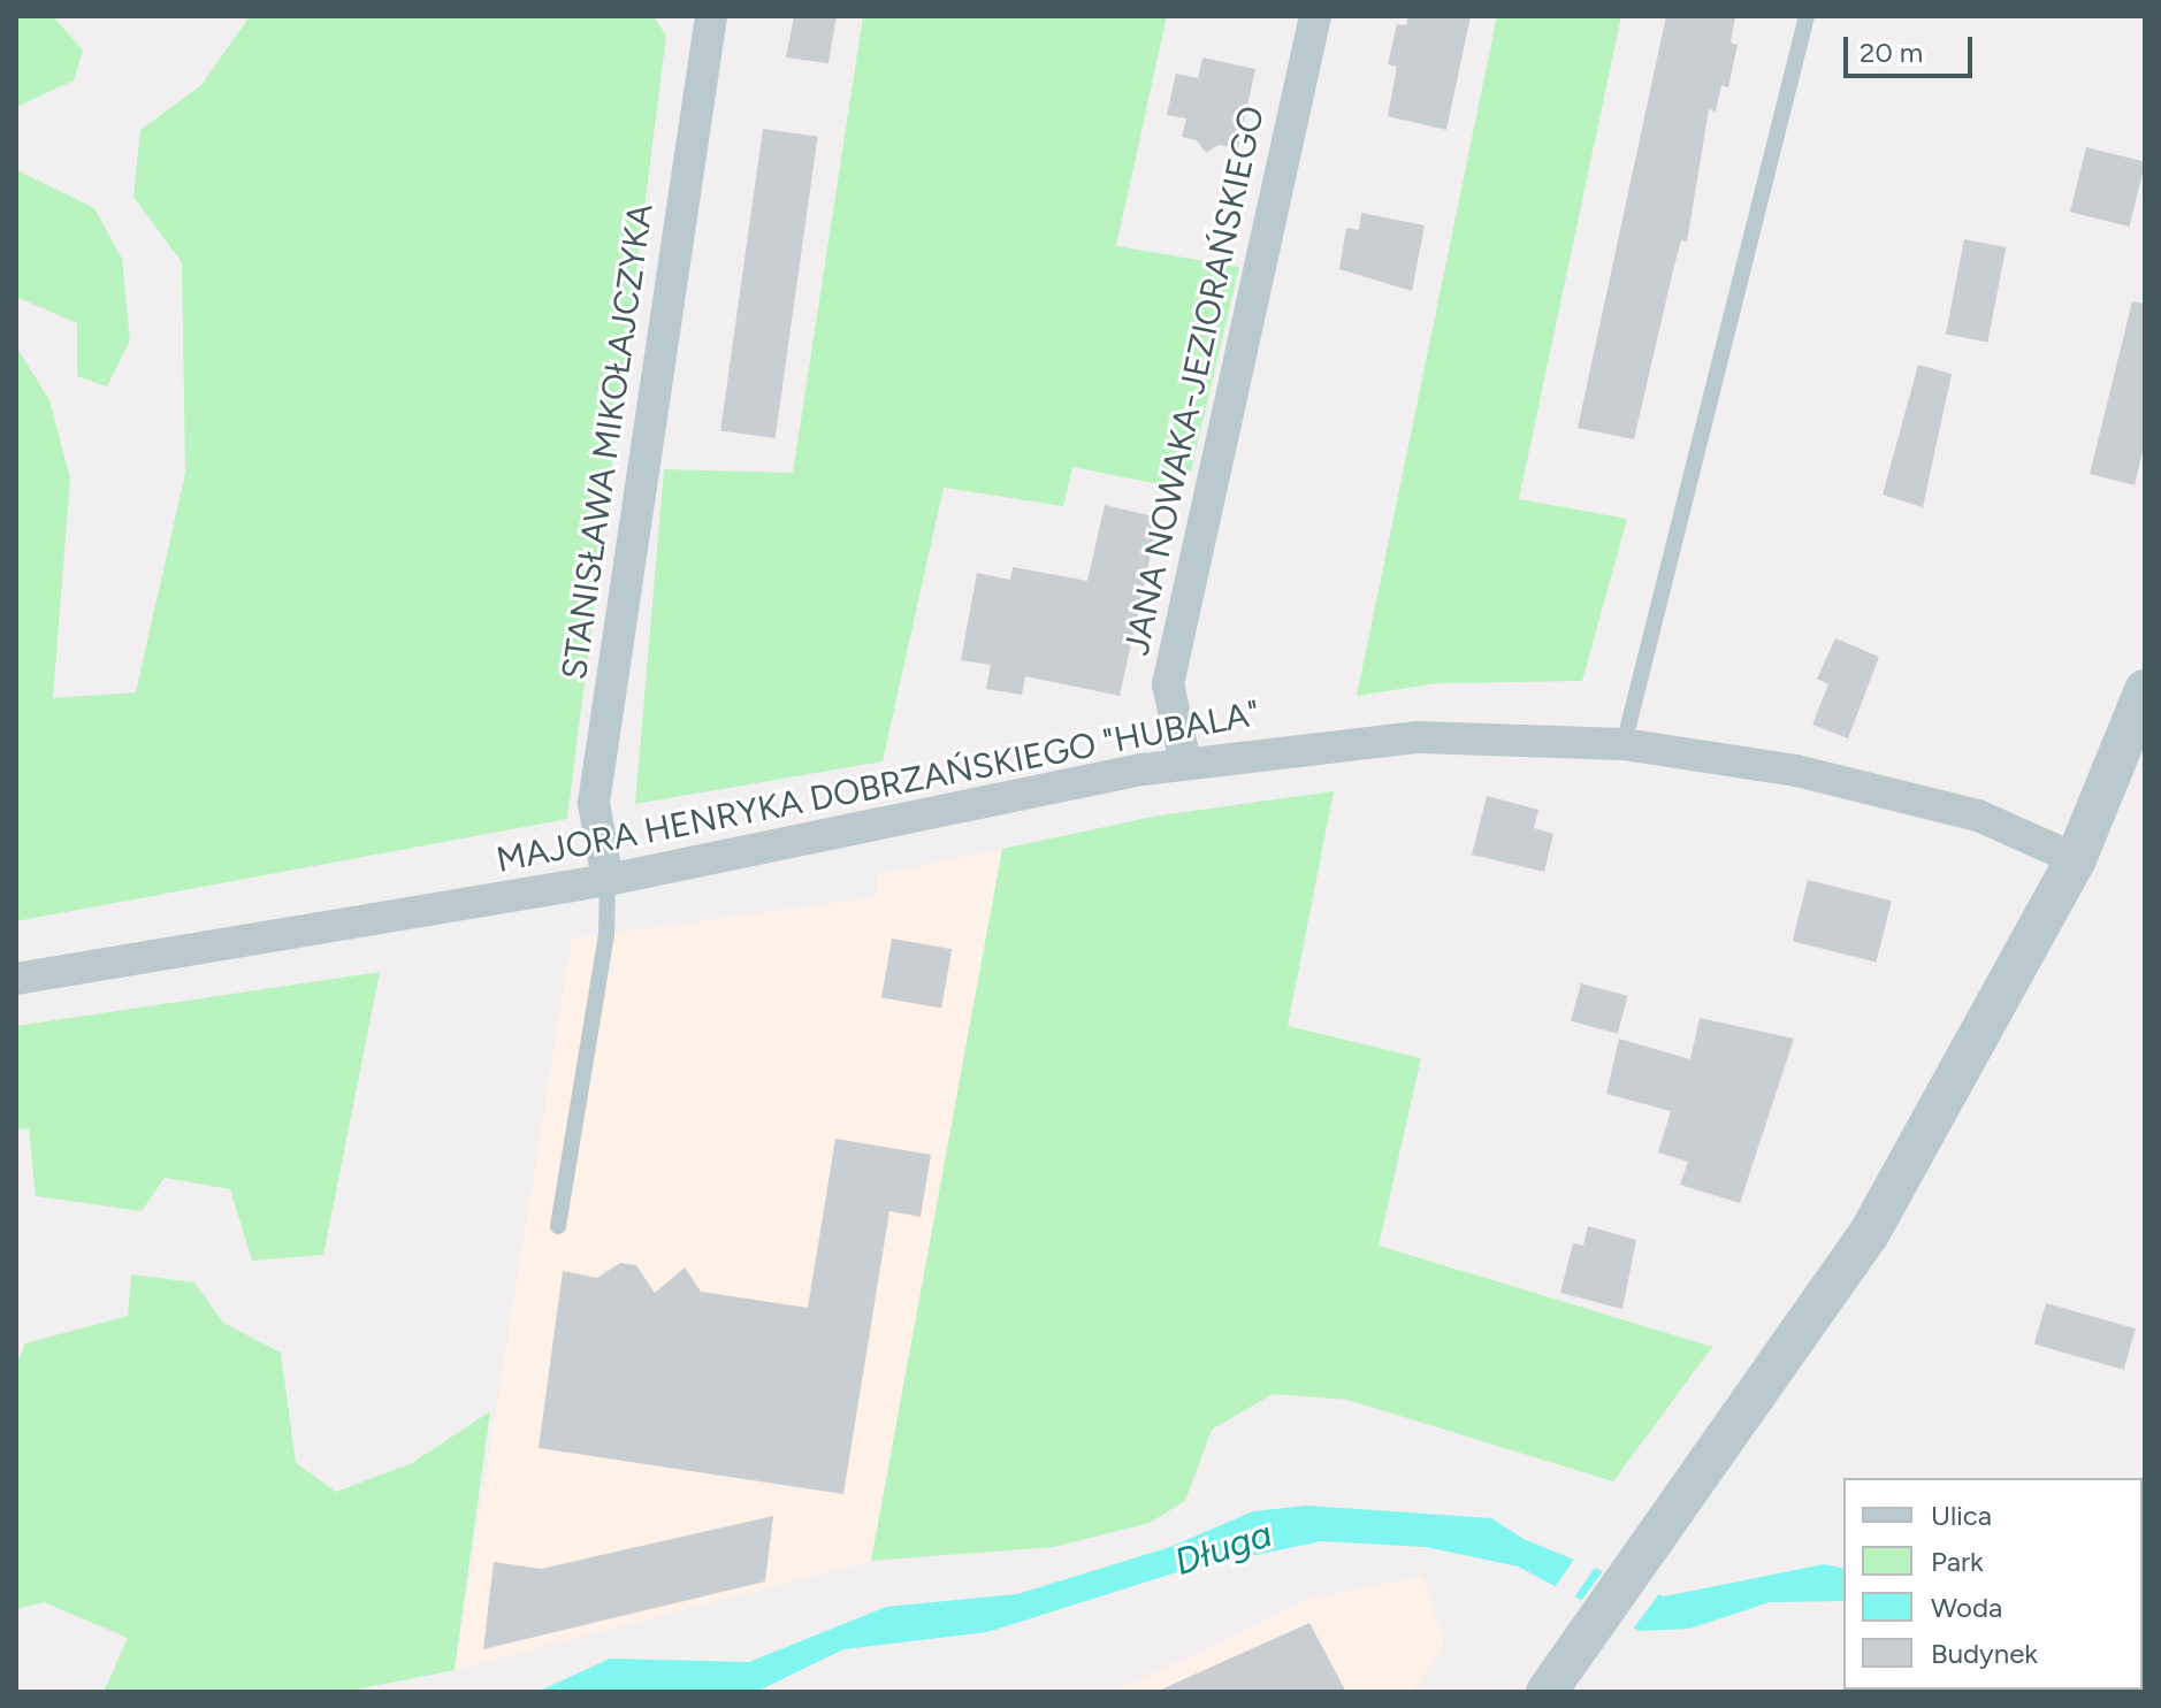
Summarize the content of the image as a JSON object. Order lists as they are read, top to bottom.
{
  "streets": {
    "street": ["JANA NOWAKA-JEZIORAŃSKIEGO", "STANISŁAWA MIKOŁAJCZYKA", "MAJORA HENRYKA DOBRZAŃSKIEGO \"HUBALA\""]
  },
  "crossings": [
    ["JANA NOWAKA-JEZIORAŃSKIEGO", "MAJORA HENRYKA DOBRZAŃSKIEGO \"HUBALA\""],
    ["STANISŁAWA MIKOŁAJCZYKA", "MAJORA HENRYKA DOBRZAŃSKIEGO \"HUBALA\""]
  ],
  "water": ["Długa"],
  "legend": [
    "Ulica",
    "Park",
    "Woda",
    "Budynek"
  ],
  "scale_bar": "20 m"
}
